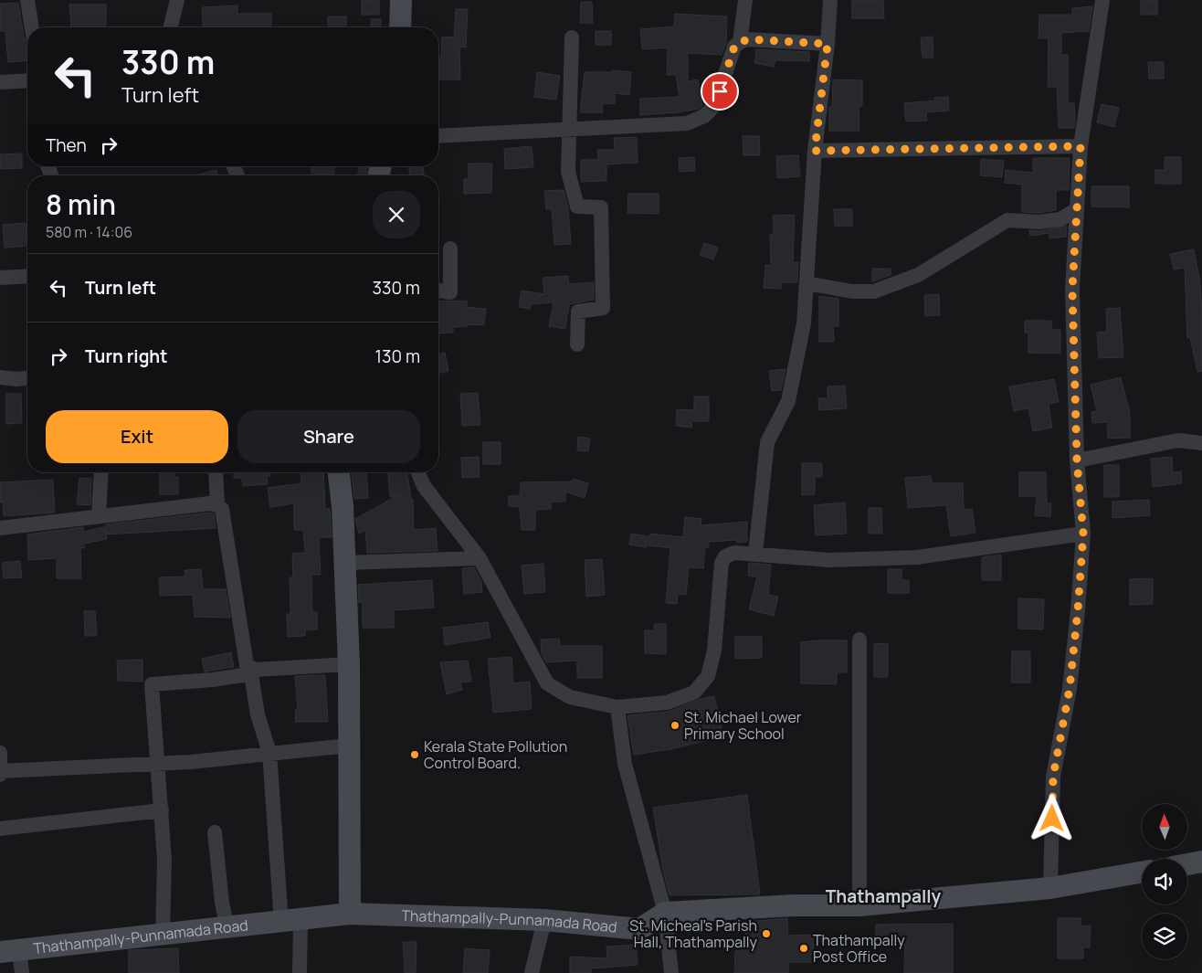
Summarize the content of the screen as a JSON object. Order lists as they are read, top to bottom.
{
  "streets": {
    "main road": ["Thathampally-Punnamada Road"]
  },
  "districts": ["Thathampally"],
  "places": [
    "St. Michael Lower Primary School",
    "Kerala State Pollution Control Board.",
    "St. Micheal's Parish Hall, Thathampally",
    "Thathampally Post Office"
  ],
  "north": "top",
  "page": {
    "turn": ["330 m", "Turn left"],
    "then": "Then",
    "heading": ["8 min", "580 m · 14:06"],
    "list": [
      {
        "name": "Turn left",
        "value": "330 m"
      },
      {
        "name": "Turn right",
        "value": "130 m"
      }
    ],
    "buttons": ["Exit", "Share"]
  }
}
